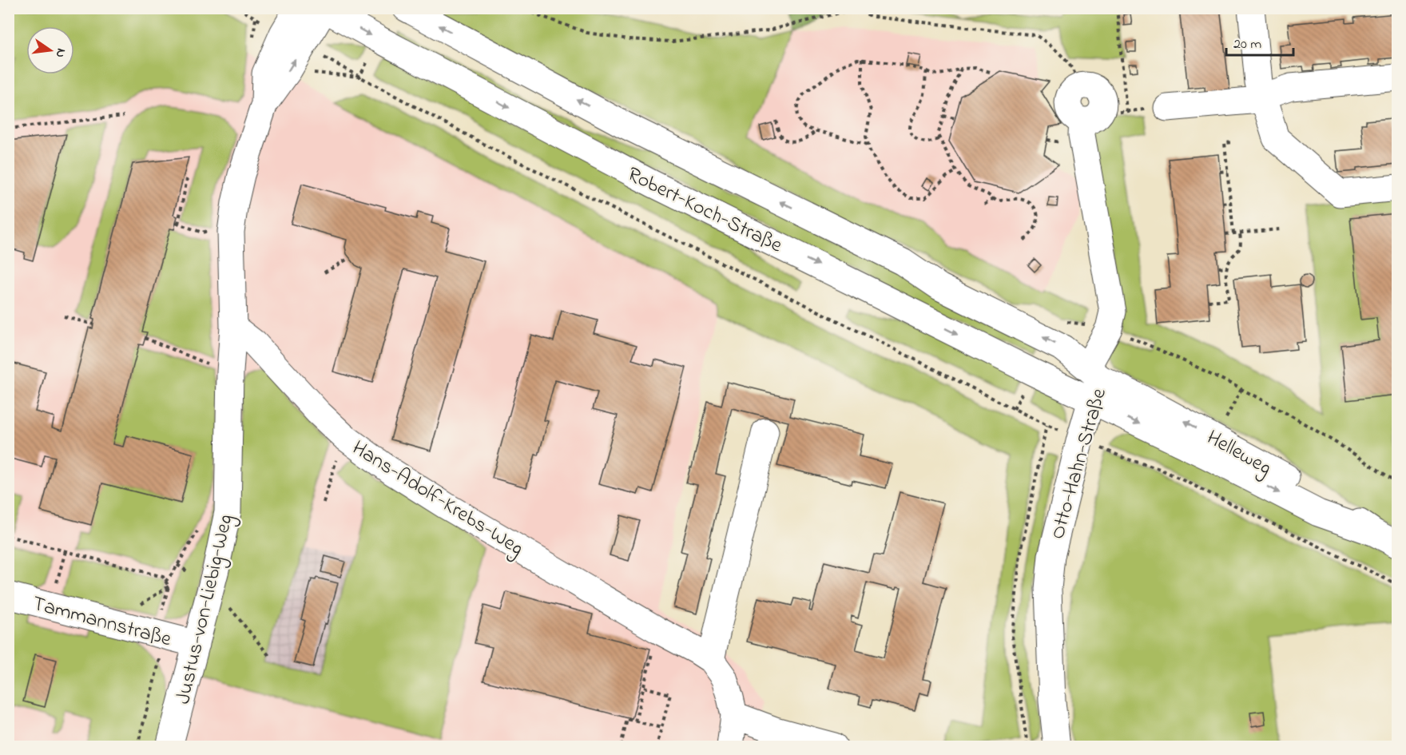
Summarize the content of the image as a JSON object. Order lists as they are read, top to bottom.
{
  "streets": {
    "street": [
      "Robert-Koch-Straße",
      "Helleweg",
      "Otto-Hahn-Straße",
      "Hans-Adolf-Krebs-Weg",
      "Justus-von-Liebig-Weg",
      "Tammannstraße"
    ]
  },
  "crossings": [
    ["Robert-Koch-Straße", "Helleweg"],
    ["Robert-Koch-Straße", "Otto-Hahn-Straße"],
    ["Helleweg", "Otto-Hahn-Straße"],
    ["Hans-Adolf-Krebs-Weg", "Justus-von-Liebig-Weg"],
    ["Justus-von-Liebig-Weg", "Tammannstraße"]
  ],
  "scale_bar": "20 m",
  "north": "right"
}
